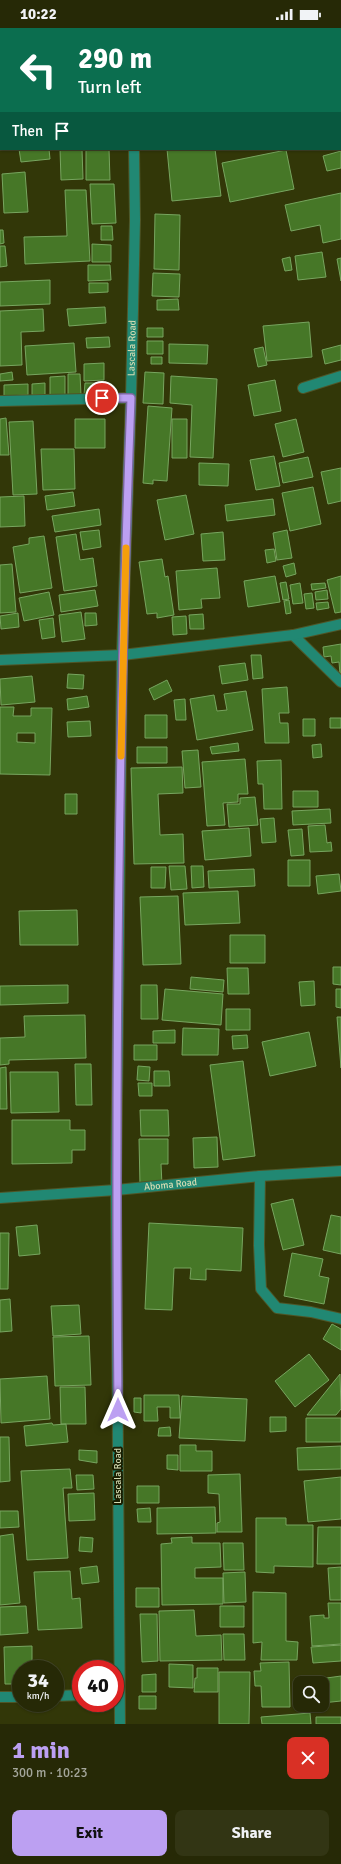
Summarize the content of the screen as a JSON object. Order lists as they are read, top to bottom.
{
  "streets": {
    "street": ["Lascala Road", "Aboma Road"]
  },
  "crossings": [
    ["Lascala Road", "Aboma Road"]
  ],
  "page": {
    "status": "10:22",
    "turn": ["290 m", "Turn left"],
    "then": "Then",
    "speed": "34 km/h",
    "limit": "40",
    "heading": ["1 min", "300 m · 10:23"],
    "buttons": ["Exit", "Share"]
  }
}
